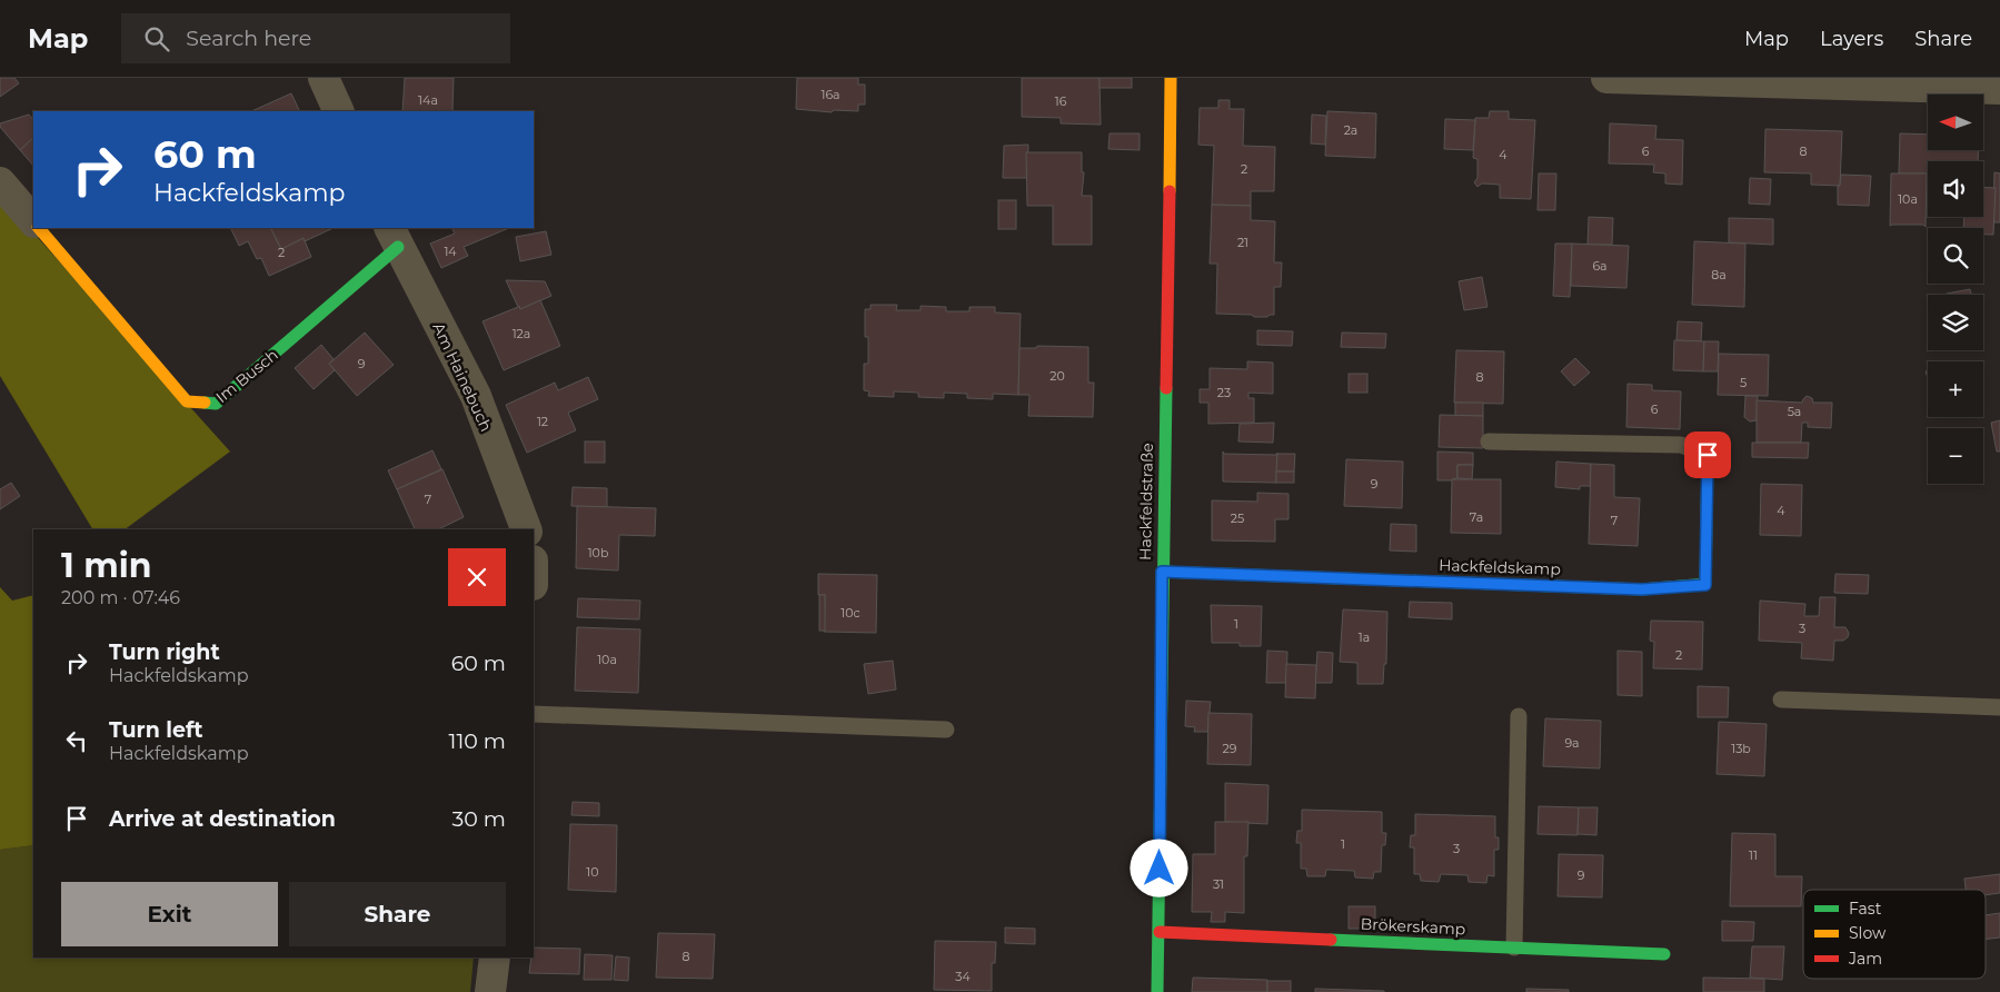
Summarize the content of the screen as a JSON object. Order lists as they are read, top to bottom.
{
  "streets": {
    "street": [
      "Im Busch",
      "Am Hainebuch",
      "Hackfeldstraße",
      "Hackfeldskamp",
      "Brökerskamp"
    ]
  },
  "crossings": [
    ["Im Busch", "Am Hainebuch"],
    ["Hackfeldstraße", "Hackfeldskamp"],
    ["Hackfeldstraße", "Brökerskamp"]
  ],
  "house_numbers": [
    "16a",
    "14a",
    "16",
    "2a",
    "6",
    "8",
    "4",
    "2",
    "10a",
    "21",
    "14",
    "2",
    "6a",
    "8a",
    "12a",
    "9",
    "20",
    "8",
    "5",
    "23",
    "6",
    "5a",
    "12",
    "9",
    "7",
    "4",
    "7a",
    "25",
    "7",
    "10b",
    "10c",
    "1",
    "3",
    "1a",
    "2",
    "10a",
    "9a",
    "29",
    "13b",
    "1",
    "3",
    "11",
    "10",
    "9",
    "31",
    "8",
    "34"
  ],
  "legend": ["Fast", "Slow", "Jam"],
  "north": "left",
  "page": {
    "header": "Map",
    "search": "Search here",
    "nav": ["Map", "Layers", "Share"],
    "map_buttons": ["+", "−"],
    "turn": ["60 m", "Hackfeldskamp"],
    "heading": ["1 min", "200 m · 07:46"],
    "list": [
      {
        "name": "Turn right",
        "note": "Hackfeldskamp",
        "value": "60 m"
      },
      {
        "name": "Turn left",
        "note": "Hackfeldskamp",
        "value": "110 m"
      },
      {
        "name": "Arrive at destination",
        "value": "30 m"
      }
    ],
    "buttons": ["Exit", "Share"]
  }
}
